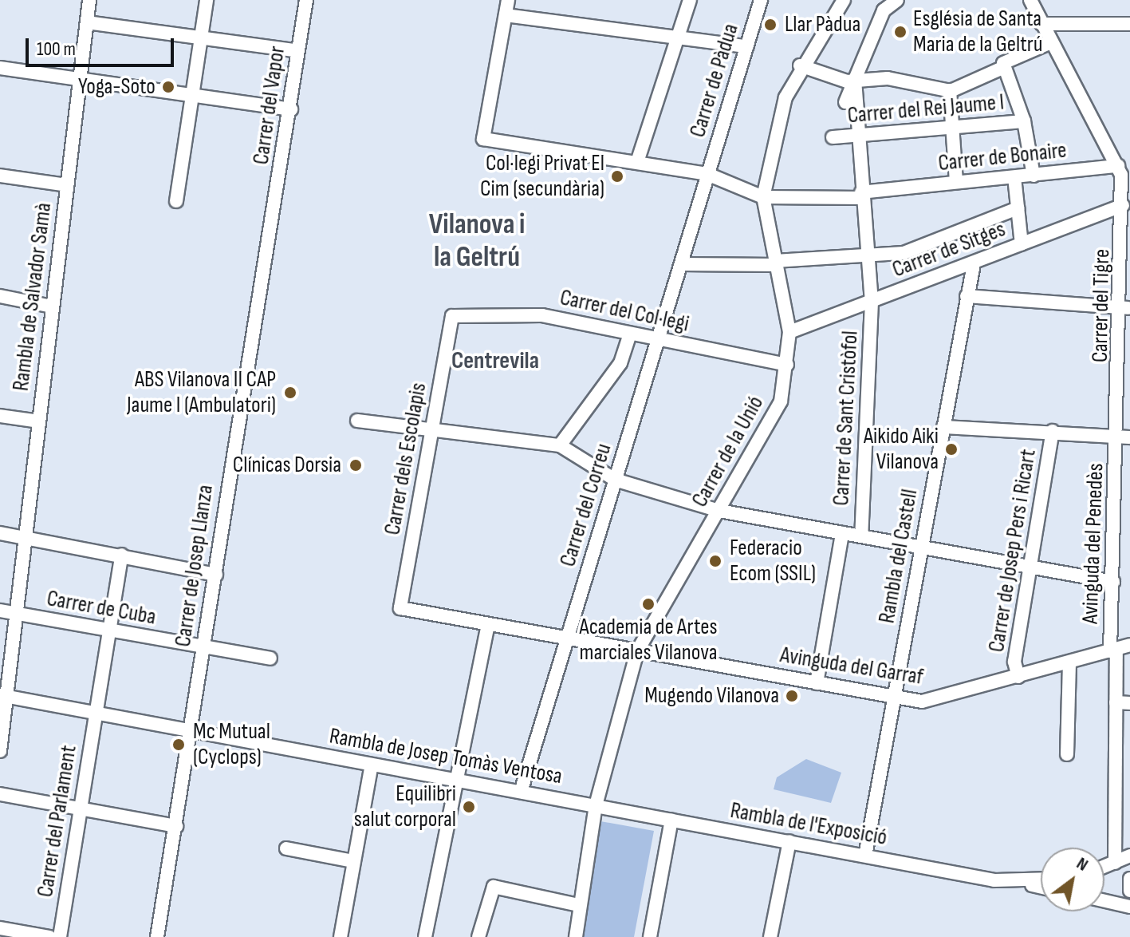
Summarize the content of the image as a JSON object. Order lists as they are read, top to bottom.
{
  "streets": {
    "street": [
      "Carrer de Pàdua",
      "Carrer del Vapor",
      "Carrer del Rei Jaume I",
      "Carrer de Bonaire",
      "Carrer de Sitges",
      "Rambla de Salvador Samà",
      "Carrer del Tigre",
      "Carrer del Col·legi",
      "Carrer de Sant Cristòfol",
      "Carrer de la Unió",
      "Carrer dels Escolapis",
      "Carrer del Correu",
      "Avinguda del Penedès",
      "Carrer de Josep Pers i Ricart",
      "Rambla del Castell",
      "Carrer de Josep Llanza",
      "Carrer de Cuba",
      "Avinguda del Garraf",
      "Rambla de Josep Tomàs Ventosa",
      "Carrer del Parlament",
      "Rambla de l'Exposició"
    ]
  },
  "crossings": [
    ["Carrer de Pàdua", "Carrer del Correu"],
    ["Carrer del Vapor", "Carrer de Josep Llanza"],
    ["Carrer del Rei Jaume I", "Carrer de Sant Cristòfol"],
    ["Carrer de Bonaire", "Carrer del Tigre"],
    ["Carrer de Bonaire", "Carrer de Sant Cristòfol"],
    ["Carrer de Bonaire", "Carrer de la Unió"],
    ["Carrer de Sitges", "Carrer del Tigre"],
    ["Carrer de Sitges", "Carrer de Sant Cristòfol"],
    ["Carrer de Sitges", "Carrer de la Unió"],
    ["Carrer de Sitges", "Rambla del Castell"],
    ["Rambla de Salvador Samà", "Carrer de Cuba"],
    ["Rambla de Salvador Samà", "Rambla de Josep Tomàs Ventosa"],
    ["Carrer del Tigre", "Avinguda del Penedès"],
    ["Carrer del Col·legi", "Carrer de la Unió"],
    ["Carrer del Col·legi", "Carrer dels Escolapis"],
    ["Carrer del Col·legi", "Carrer del Correu"],
    ["Carrer de la Unió", "Avinguda del Garraf"],
    ["Carrer de la Unió", "Rambla de Josep Tomàs Ventosa"],
    ["Carrer de la Unió", "Rambla de l'Exposició"],
    ["Carrer dels Escolapis", "Avinguda del Garraf"],
    ["Carrer del Correu", "Avinguda del Garraf"],
    ["Carrer del Correu", "Rambla de Josep Tomàs Ventosa"],
    ["Avinguda del Penedès", "Avinguda del Garraf"],
    ["Carrer de Josep Pers i Ricart", "Avinguda del Garraf"],
    ["Rambla del Castell", "Avinguda del Garraf"],
    ["Rambla del Castell", "Rambla de l'Exposició"],
    ["Carrer de Josep Llanza", "Carrer de Cuba"],
    ["Carrer de Josep Llanza", "Rambla de Josep Tomàs Ventosa"],
    ["Carrer de Cuba", "Carrer del Parlament"],
    ["Rambla de Josep Tomàs Ventosa", "Carrer del Parlament"],
    ["Rambla de Josep Tomàs Ventosa", "Rambla de l'Exposició"]
  ],
  "districts": ["Vilanova i la Geltrú", "Centrevila"],
  "places": [
    "Llar Pàdua",
    "Església de Santa Maria de la Geltrú",
    "Yoga-Soto",
    "Col·legi Privat El Cim (secundària)",
    "ABS Vilanova II CAP Jaume I (Ambulatori)",
    "Aikido Aiki Vilanova",
    "Clínicas Dorsia",
    "Federacio Ecom (SSIL)",
    "Academia de Artes marciales Vilanova",
    "Mugendo Vilanova",
    "Mc Mutual (Cyclops)",
    "Equilibri salut corporal"
  ],
  "scale_bar": "100 m",
  "north": "top right"
}
